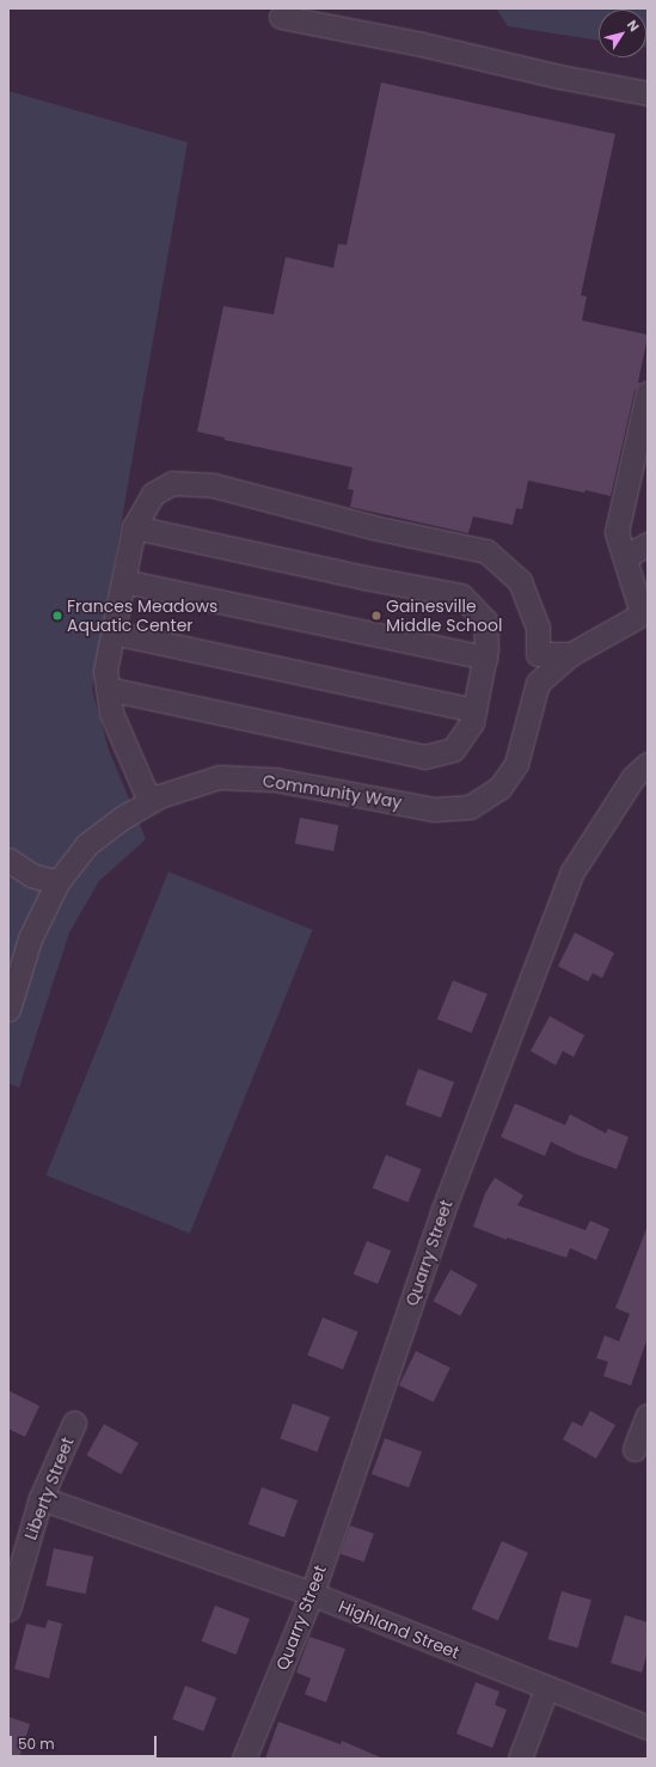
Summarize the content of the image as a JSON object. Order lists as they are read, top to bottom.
{
  "streets": {
    "street": [
      "Community Way",
      "Quarry Street",
      "Liberty Street",
      "Highland Street"
    ]
  },
  "crossings": [
    ["Quarry Street", "Highland Street"],
    ["Liberty Street", "Highland Street"]
  ],
  "places": ["Frances Meadows Aquatic Center", "Gainesville Middle School"],
  "scale_bar": "50 m",
  "north": "top right"
}
